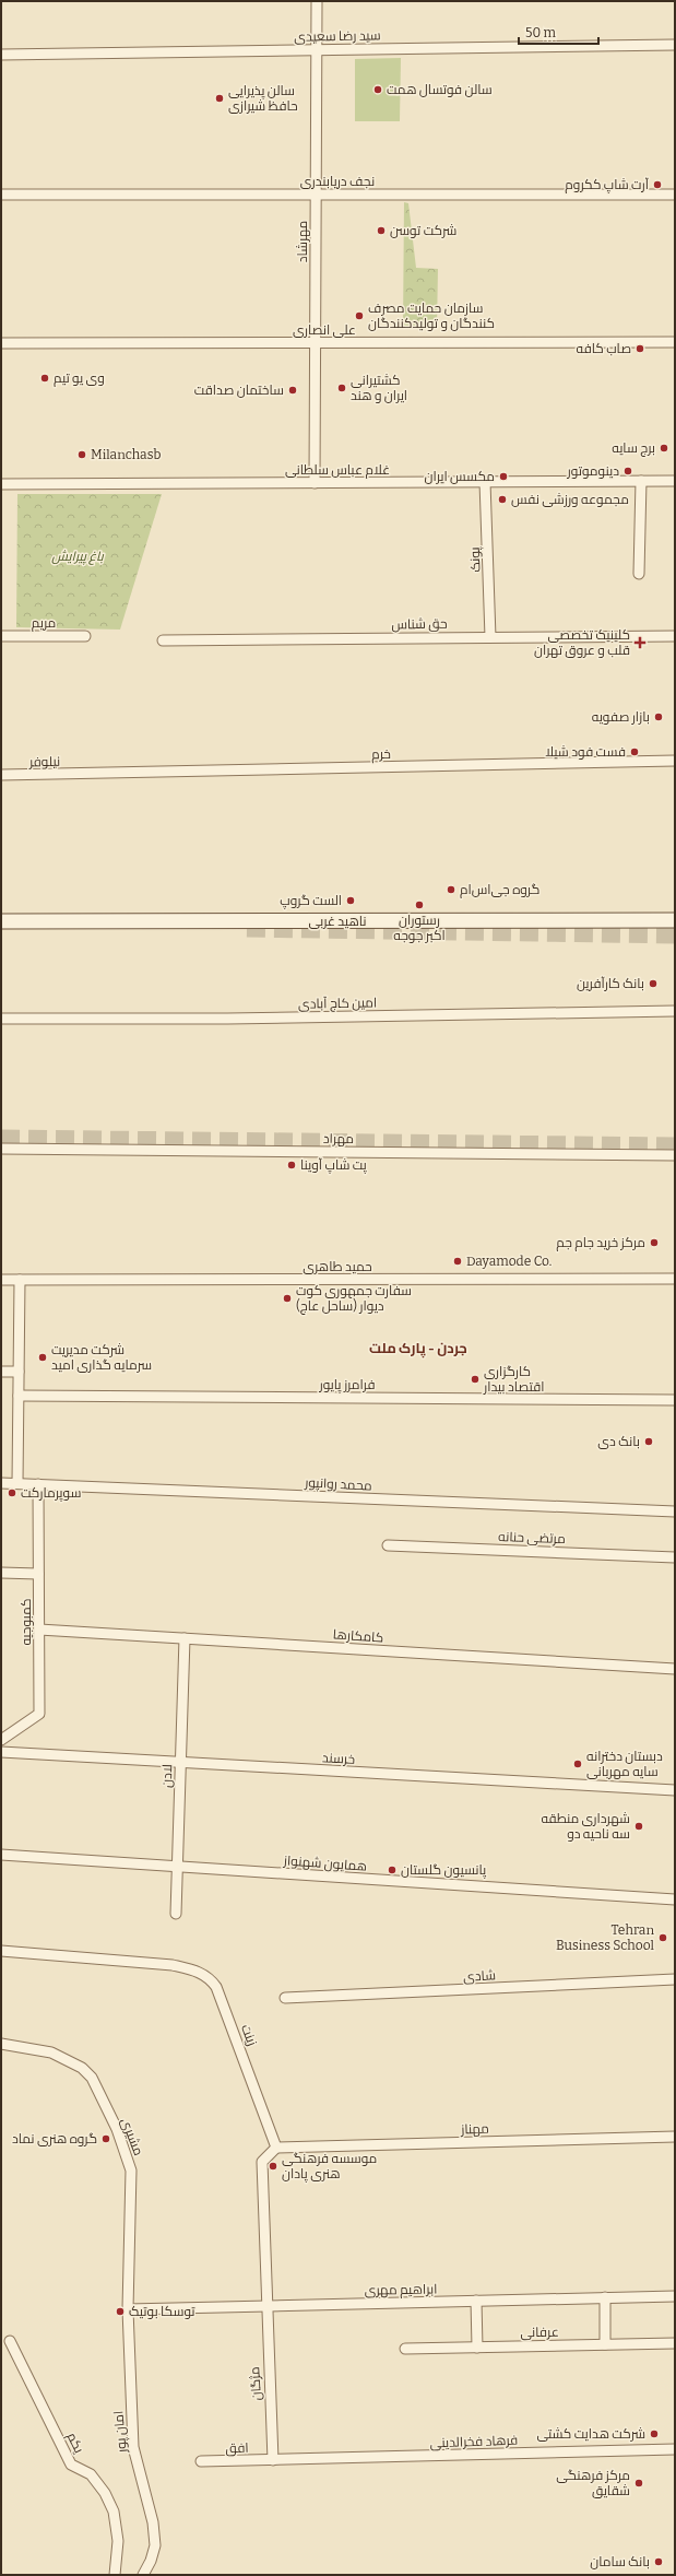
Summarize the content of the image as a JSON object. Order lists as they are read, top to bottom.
{
  "streets": {
    "main road": ["ناهید غربی"],
    "street": [
      "سید رضا سعیدی",
      "نجف دریابندری",
      "مهرشاد",
      "علی انصاری",
      "غلام عباس سلطانی",
      "پونک",
      "مریم",
      "حق شناس",
      "خرم",
      "نیلوفر",
      "امین کاج آبادی",
      "مهراد",
      "حمید طاهری",
      "فرامرز پایور",
      "محمد روانپور",
      "مرتضی حنانه",
      "کمبوجیه",
      "کامکارها",
      "خرسند",
      "لادن",
      "همایون شهنواز",
      "شادی",
      "زینت",
      "مهناز",
      "مشیری",
      "ابراهیم مهری",
      "عرفانی",
      "مژگان",
      "امان پور",
      "فرهاد فخرالدینی",
      "یکم",
      "افق"
    ]
  },
  "crossings": [
    ["سید رضا سعیدی", "مهرشاد"],
    ["نجف دریابندری", "مهرشاد"],
    ["مهرشاد", "علی انصاری"],
    ["مهرشاد", "غلام عباس سلطانی"],
    ["غلام عباس سلطانی", "پونک"],
    ["پونک", "حق شناس"],
    ["خرم", "نیلوفر"],
    ["محمد روانپور", "کمبوجیه"],
    ["کمبوجیه", "کامکارها"],
    ["کامکارها", "لادن"],
    ["خرسند", "لادن"],
    ["لادن", "همایون شهنواز"],
    ["زینت", "مهناز"],
    ["مشیری", "ابراهیم مهری"],
    ["مشیری", "امان پور"],
    ["ابراهیم مهری", "مژگان"],
    ["ابراهیم مهری", "امان پور"],
    ["مژگان", "فرهاد فخرالدینی"],
    ["مژگان", "افق"],
    ["فرهاد فخرالدینی", "افق"]
  ],
  "districts": ["جردن - پارک ملت"],
  "parks": ["باغ پیرایش"],
  "places": {
    "other": [
      "سالن فوتسال همت",
      "سالن پذیرایی حافظ شیرازی",
      "آرت شاپ ککروم",
      "شرکت توسن",
      "سازمان حمایت مصرف کنندگان و تولیدکنندگان",
      "صاب کافه",
      "وی یو تیم",
      "کشتیرانی ایران و هند",
      "ساختمان صداقت",
      "برج سایه",
      "Milanchasb",
      "دینوموتور",
      "مکسس ایران",
      "مجموعه ورزشی نفس",
      "بازار صفویه",
      "فست فود شیلا",
      "گروه جی‌اس‌ام",
      "الست گروپ",
      "رستوران اکبر جوجه",
      "بانک کارآفرین",
      "پت شاپ آوینا",
      "مرکز خرید جام جم",
      "Dayamode Co.",
      "سفارت جمهوری کوت دیوار (ساحل عاج)",
      "شرکت مدیریت سرمایه گذاری امید",
      "کارگزاری اقتصاد بیدار",
      "بانک دی",
      "سوپرمارکت",
      "دبستان دخترانه سایه مهربانی",
      "شهرداری منطقه سه ناحیه دو",
      "پانسیون گلستان",
      "Tehran Business School",
      "گروه هنری نماد",
      "موسسه فرهنگی هنری پادان",
      "توسکا بوتیک",
      "شرکت هدایت کشتی",
      "مرکز فرهنگی شقایق",
      "بانک سامان"
    ],
    "health": ["کلینیک تخصصی قلب و عروق تهران"]
  },
  "scale_bar": "50 m"
}
